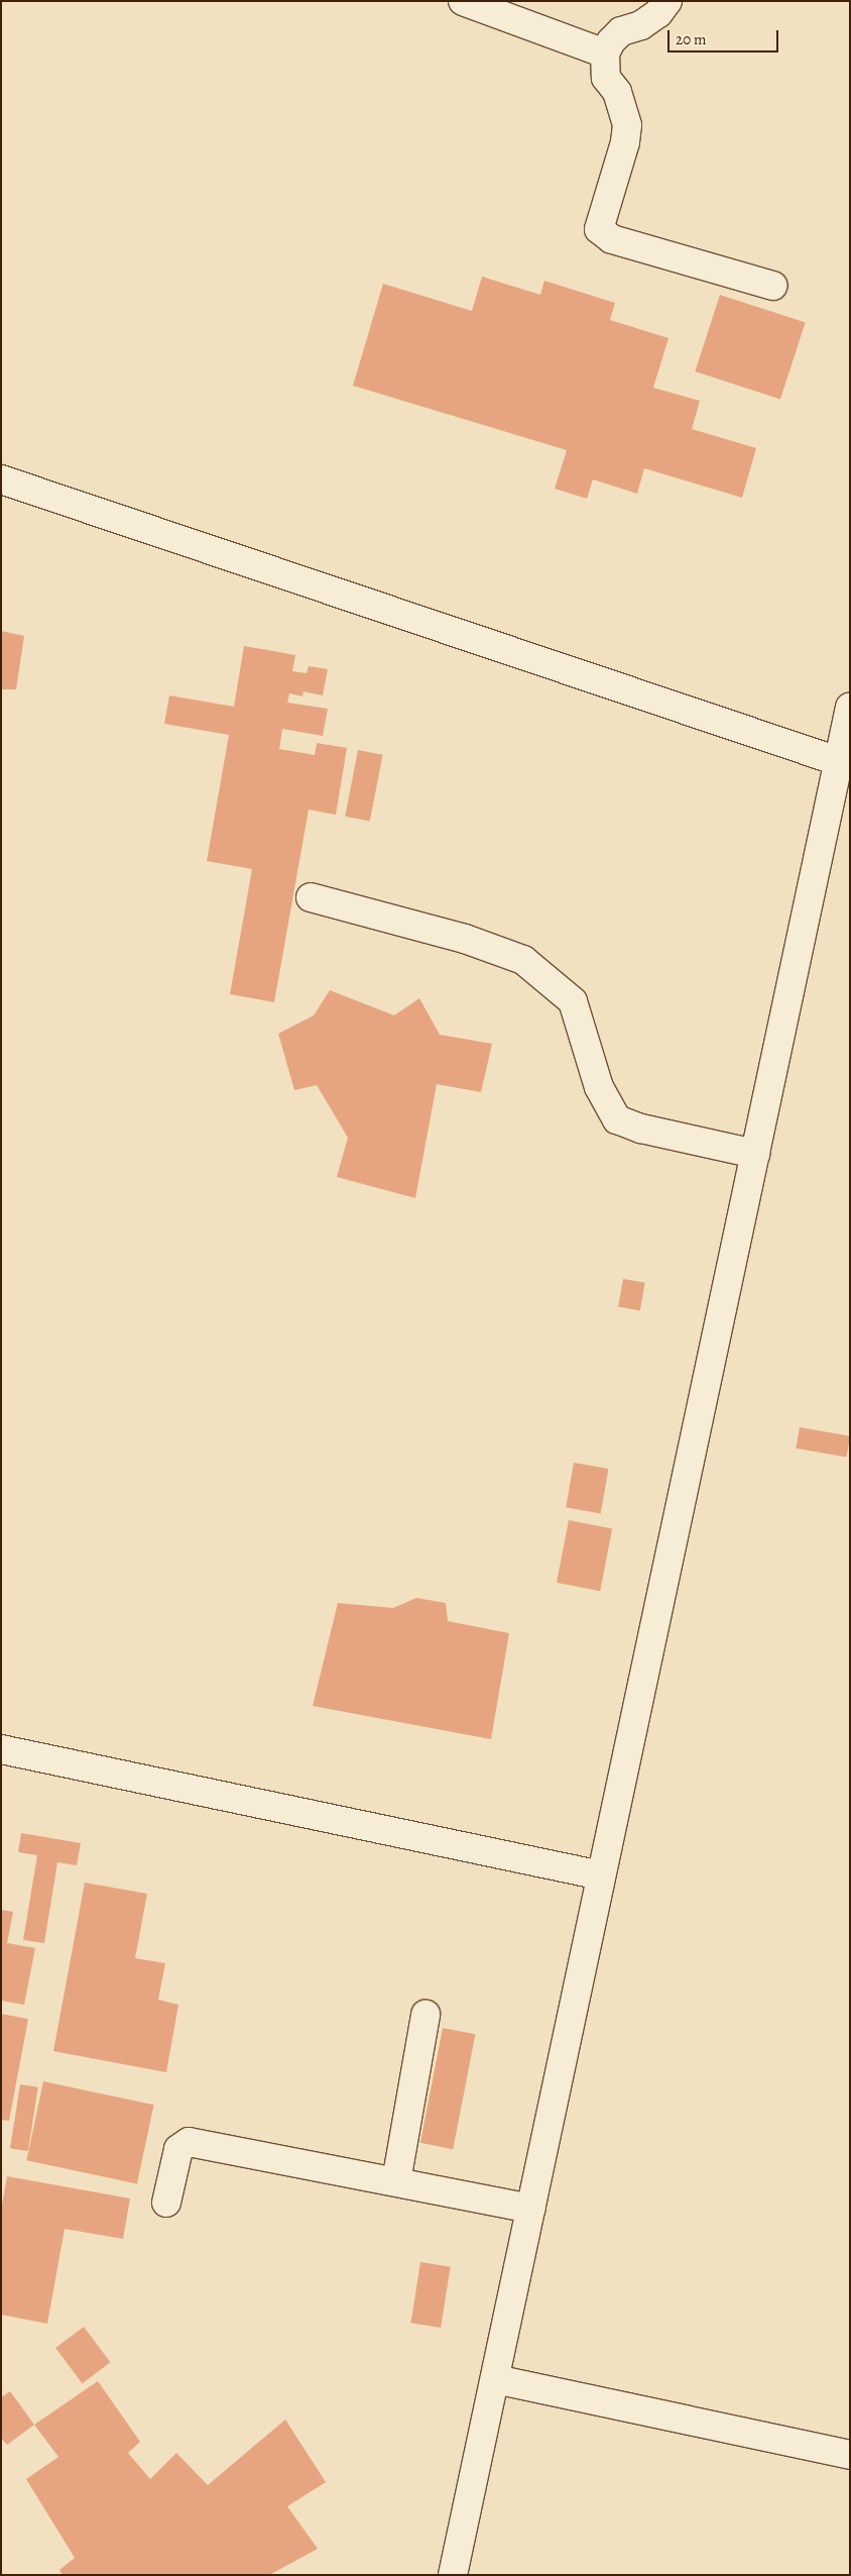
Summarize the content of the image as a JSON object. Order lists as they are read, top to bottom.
{
  "scale_bar": "20 m"
}
